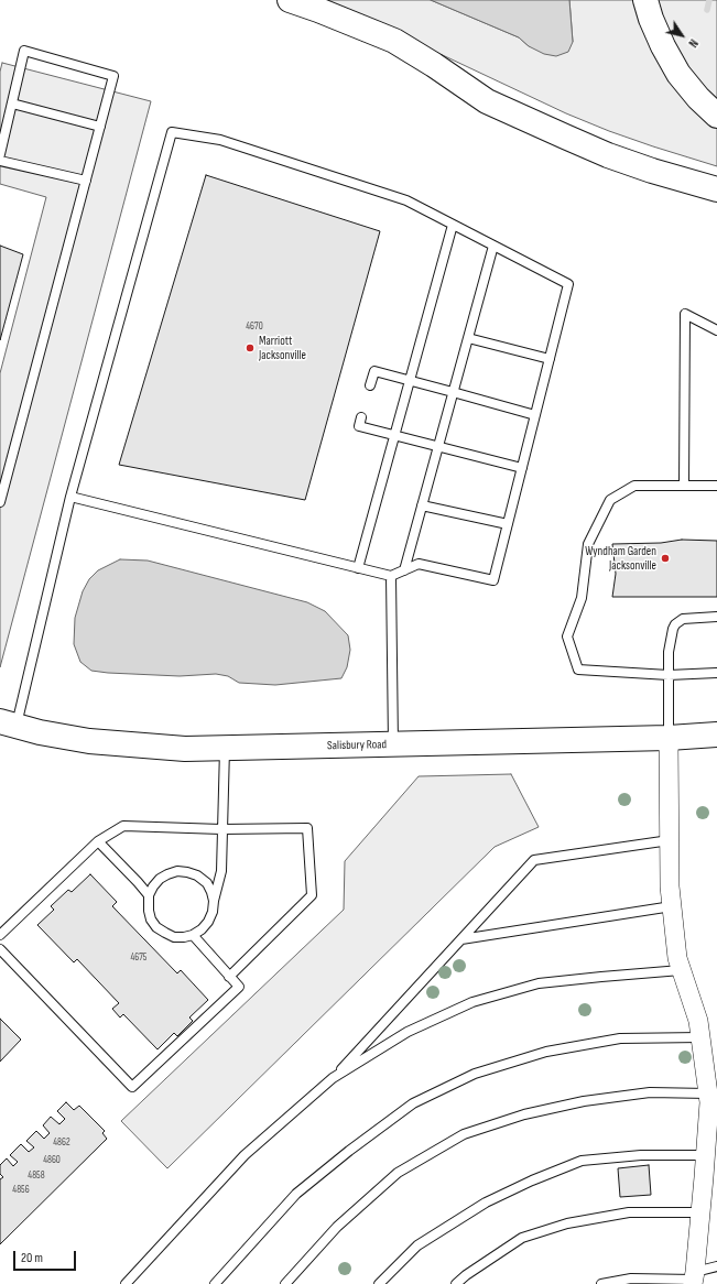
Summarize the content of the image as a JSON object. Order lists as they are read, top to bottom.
{
  "streets": {
    "main road": ["Salisbury Road"]
  },
  "places": ["Marriott Jacksonville", "Wyndham Garden Jacksonville"],
  "house_numbers": [
    "4670",
    "4675",
    "4862",
    "4860",
    "4858",
    "4856"
  ],
  "scale_bar": "20 m",
  "north": "bottom right"
}
